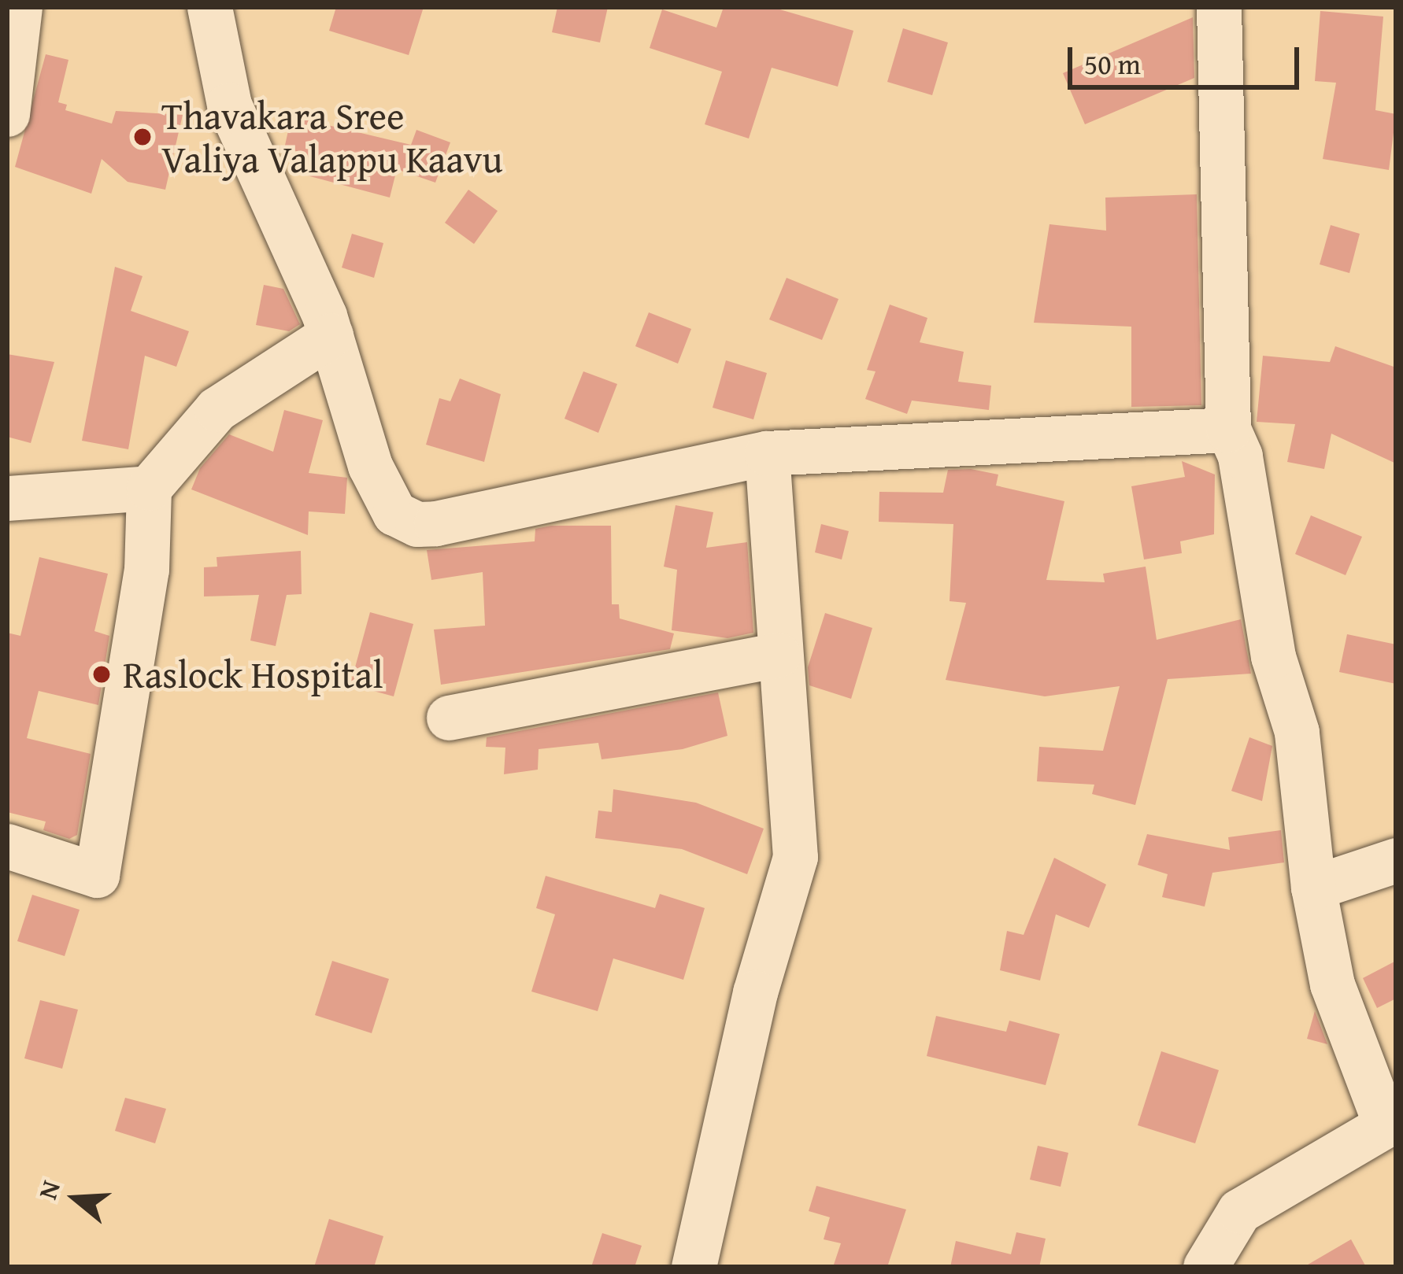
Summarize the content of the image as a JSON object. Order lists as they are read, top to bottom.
{
  "places": ["Thavakara Sree Valiya Valappu Kaavu", "Raslock Hospital"],
  "scale_bar": "50 m",
  "north": "left"
}
